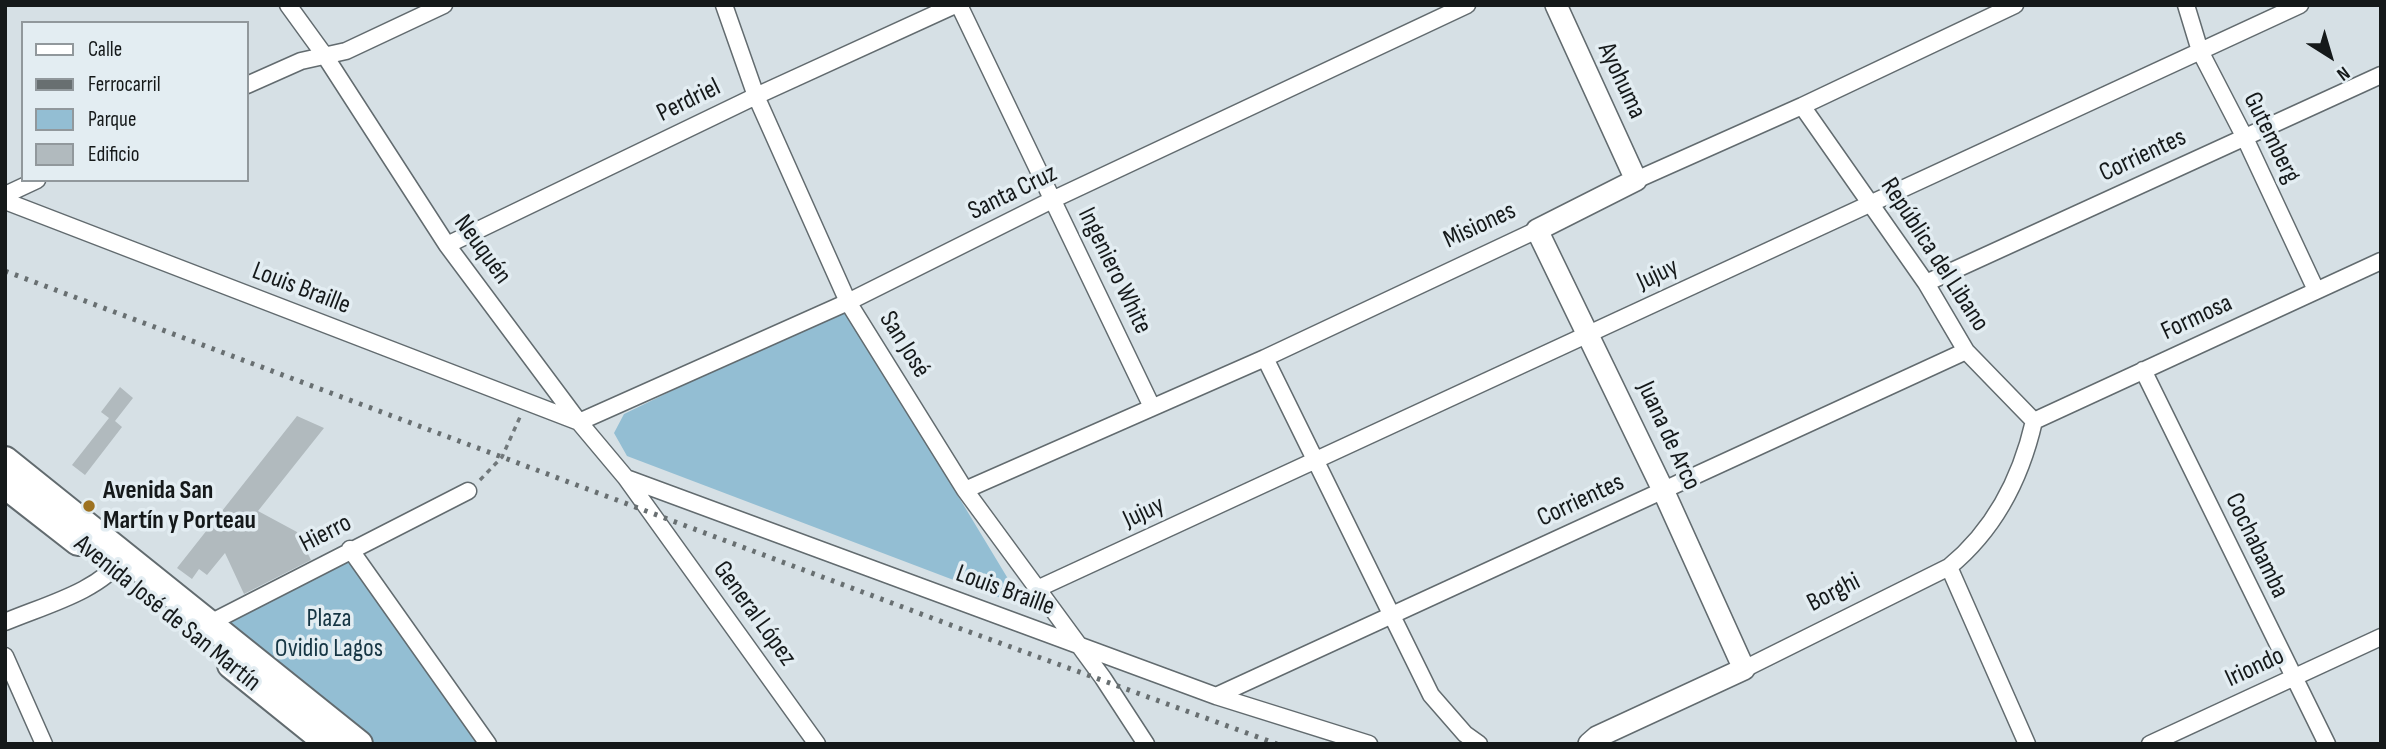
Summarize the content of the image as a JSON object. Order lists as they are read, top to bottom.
{
  "streets": {
    "main road": ["Avenida José de San Martín"],
    "street": [
      "Ayohuma",
      "Perdriel",
      "Gutemberg",
      "Corrientes",
      "Santa Cruz",
      "Misiones",
      "Neuquén",
      "República del Libano",
      "Ingeniero White",
      "Jujuy",
      "Louis Braille",
      "Formosa",
      "San José",
      "Juana de Arco",
      "Hierro",
      "Cochabamba",
      "Borghi",
      "General López",
      "Iriondo"
    ]
  },
  "crossings": [
    ["Ayohuma", "Misiones"],
    ["Perdriel", "Neuquén"],
    ["Perdriel", "Ingeniero White"],
    ["Perdriel", "San José"],
    ["Gutemberg", "Corrientes"],
    ["Gutemberg", "Jujuy"],
    ["Gutemberg", "Formosa"],
    ["Corrientes", "República del Libano"],
    ["Corrientes", "Louis Braille"],
    ["Corrientes", "Juana de Arco"],
    ["Santa Cruz", "Neuquén"],
    ["Santa Cruz", "Ingeniero White"],
    ["Santa Cruz", "Louis Braille"],
    ["Santa Cruz", "San José"],
    ["Misiones", "República del Libano"],
    ["Misiones", "Ingeniero White"],
    ["Misiones", "San José"],
    ["Misiones", "Juana de Arco"],
    ["Neuquén", "Louis Braille"],
    ["Neuquén", "General López"],
    ["República del Libano", "Jujuy"],
    ["República del Libano", "Formosa"],
    ["República del Libano", "Borghi"],
    ["Jujuy", "San José"],
    ["Jujuy", "Juana de Arco"],
    ["Louis Braille", "San José"],
    ["Formosa", "Cochabamba"],
    ["Formosa", "Borghi"],
    ["Juana de Arco", "Borghi"],
    ["Hierro", "Avenida José de San Martín"],
    ["Cochabamba", "Iriondo"]
  ],
  "parks": ["Plaza Ovidio Lagos"],
  "places": ["Avenida San Martín y Porteau"],
  "legend": [
    "Calle",
    "Ferrocarril",
    "Parque",
    "Edificio"
  ],
  "north": "bottom right"
}
